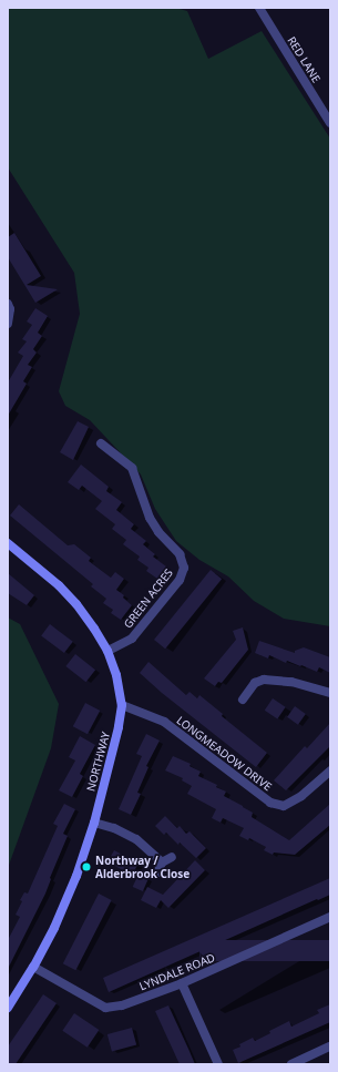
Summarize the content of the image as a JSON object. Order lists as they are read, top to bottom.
{
  "streets": {
    "street": [
      "RED LANE",
      "GREEN ACRES",
      "LONGMEADOW DRIVE",
      "NORTHWAY",
      "LYNDALE ROAD"
    ]
  },
  "crossings": [
    ["GREEN ACRES", "NORTHWAY"],
    ["LONGMEADOW DRIVE", "NORTHWAY"],
    ["NORTHWAY", "LYNDALE ROAD"]
  ],
  "places": ["Northway / Alderbrook Close"]
}
